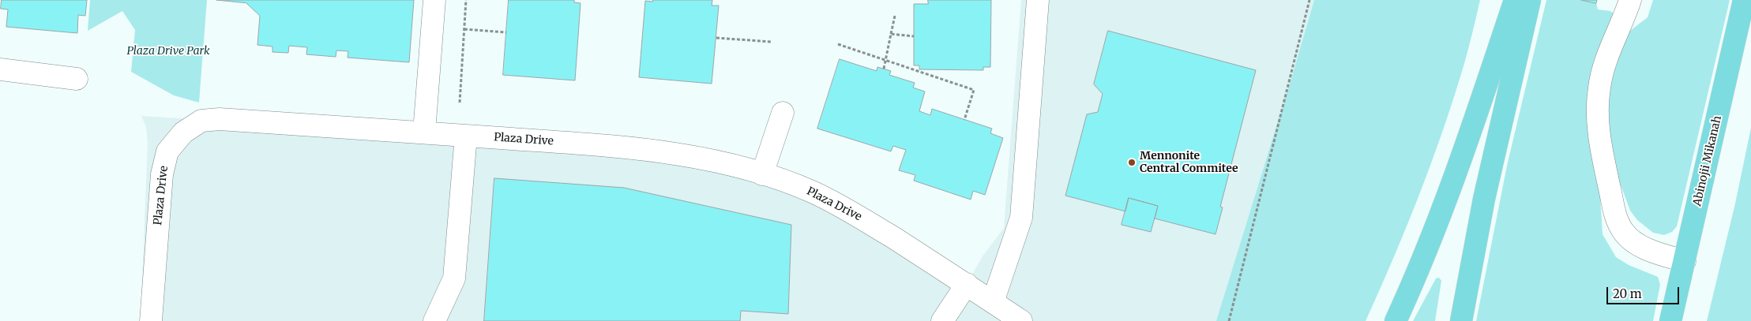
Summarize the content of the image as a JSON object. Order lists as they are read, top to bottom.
{
  "streets": {
    "main road": ["Abinojii Mikanah"],
    "street": ["Plaza Drive"]
  },
  "parks": ["Plaza Drive Park"],
  "places": ["Mennonite Central Commitee"],
  "scale_bar": "20 m"
}
